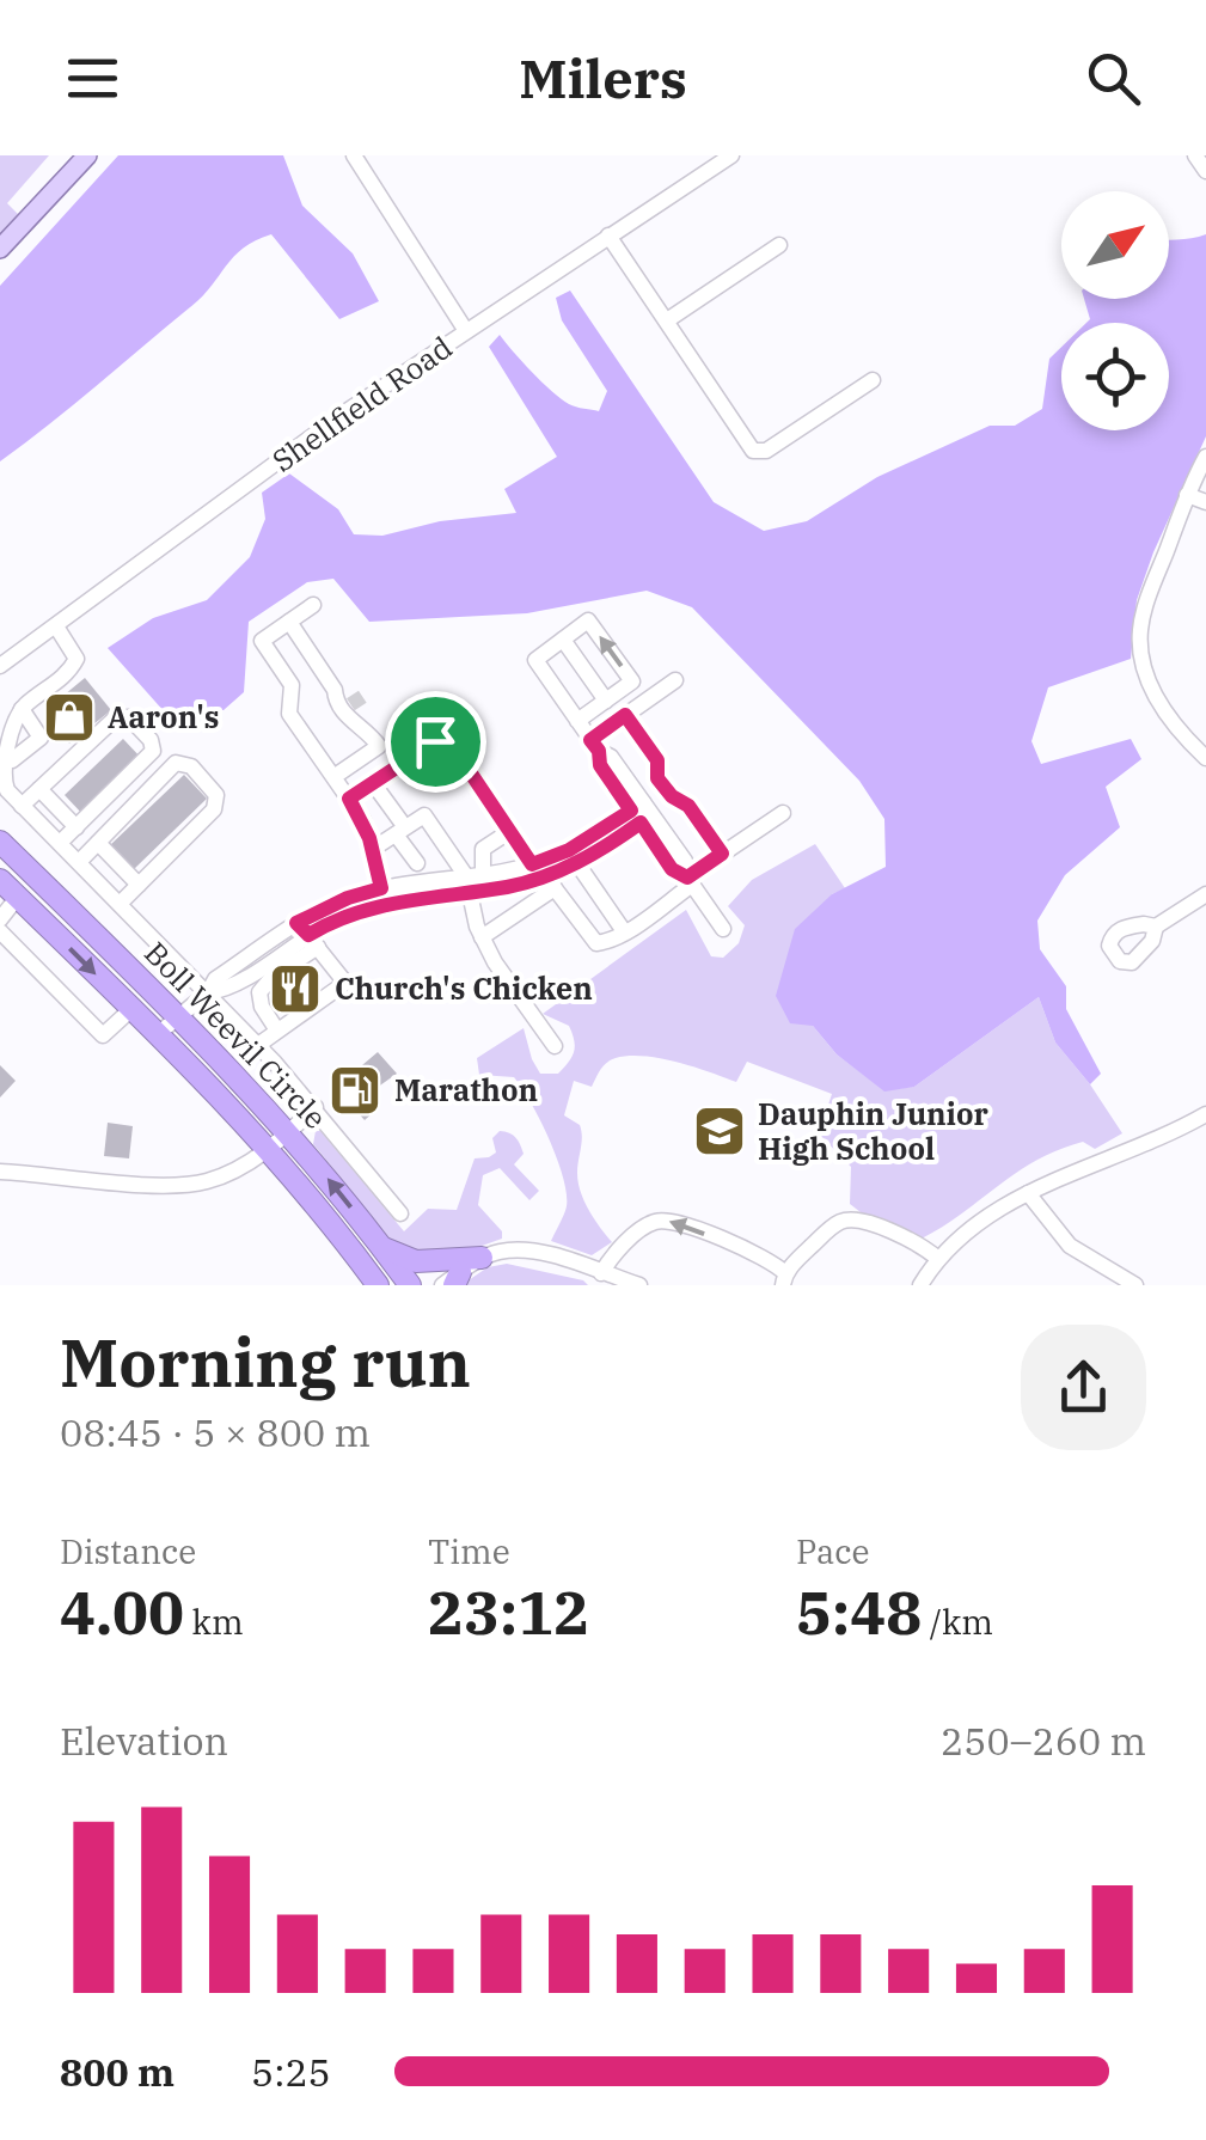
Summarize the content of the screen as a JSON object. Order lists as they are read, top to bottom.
{
  "streets": {
    "highway": ["Boll Weevil Circle"],
    "street": ["Shellfield Road"]
  },
  "places": {
    "shop": ["Aaron's"],
    "restaurant": ["Church's Chicken"],
    "fuel station": ["Marathon"],
    "school or university": ["Dauphin Junior High School"]
  },
  "north": "top right",
  "page": {
    "header": "Milers",
    "heading": ["Morning run", "08:45 · 5 × 800 m"],
    "stats": [
      ["Distance", "4.00 km"],
      ["Time", "23:12"],
      ["Pace", "5:48 /km"]
    ],
    "chart": ["Elevation", "250–260 m"],
    "list": [
      {
        "name": "800 m",
        "note": "5:25"
      }
    ]
  }
}
